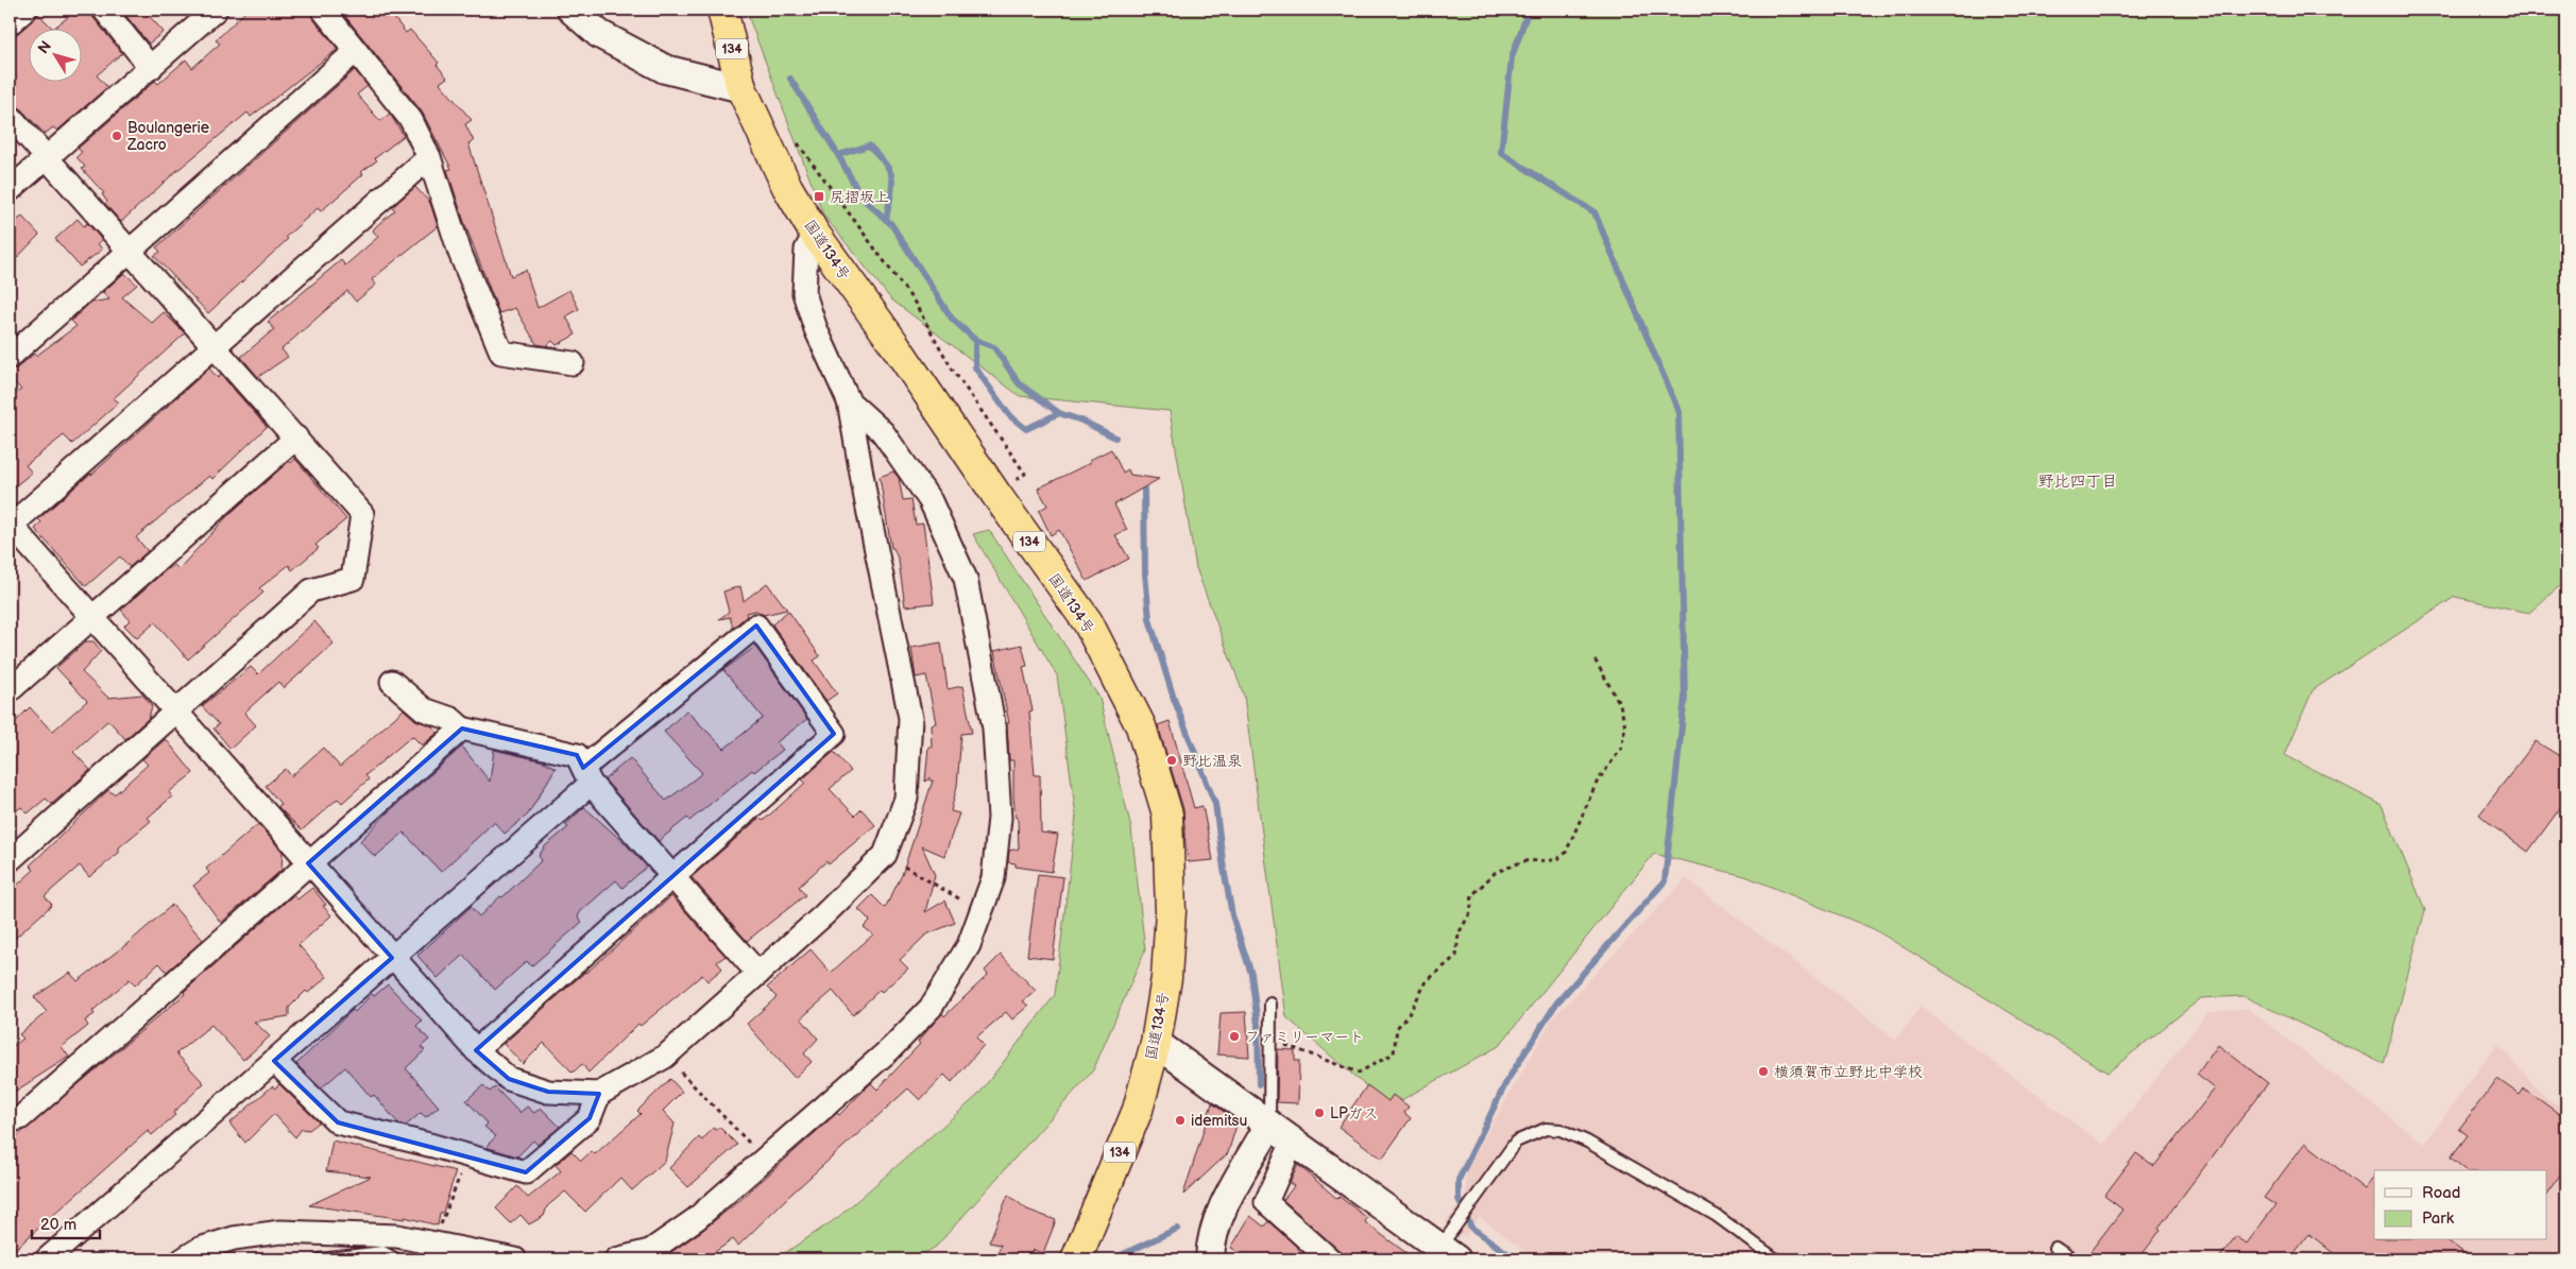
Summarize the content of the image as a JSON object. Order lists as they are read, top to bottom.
{
  "streets": {
    "highway": ["134", "国道134号"]
  },
  "districts": ["野比四丁目"],
  "places": {
    "other": [
      "Boulangerie Zacro",
      "野比温泉",
      "ファミリーマート",
      "横須賀市立野比中学校",
      "LPガス",
      "idemitsu"
    ],
    "transit": ["尻摺坂上"]
  },
  "legend": ["Road", "Park"],
  "scale_bar": "20 m",
  "north": "top left"
}
